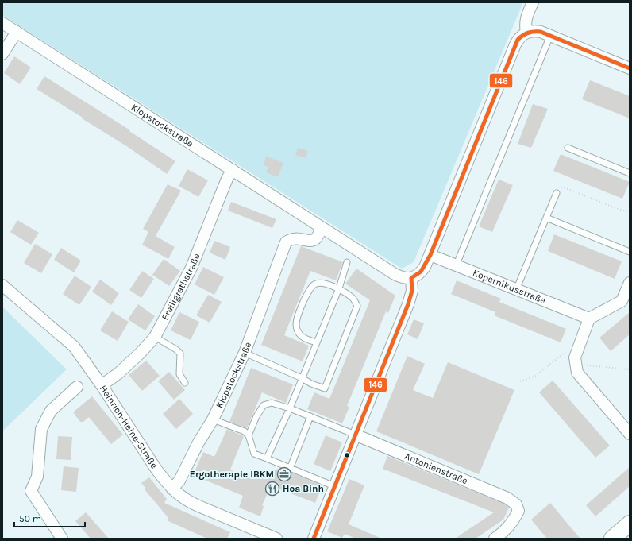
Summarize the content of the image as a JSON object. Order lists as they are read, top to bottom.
{
  "streets": {
    "street": [
      "Klopstockstraße",
      "Freiligrathstraße",
      "Kopernikusstraße",
      "Heinrich-Heine-Straße",
      "Antonienstraße"
    ]
  },
  "crossings": [
    ["Klopstockstraße", "Freiligrathstraße"],
    ["Klopstockstraße", "Heinrich-Heine-Straße"],
    ["Freiligrathstraße", "Heinrich-Heine-Straße"]
  ],
  "places": {
    "office": ["Ergotherapie IBKM"],
    "restaurant": ["Hoa Binh"]
  },
  "lines": ["transit line 146"],
  "scale_bar": "50 m"
}
